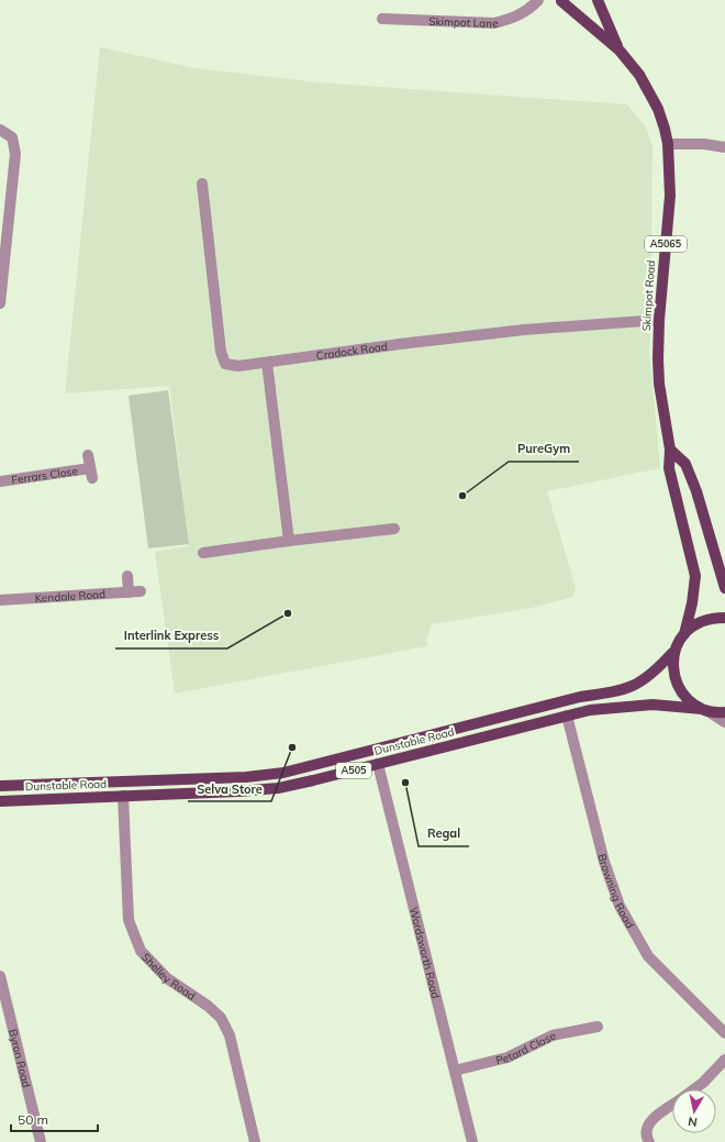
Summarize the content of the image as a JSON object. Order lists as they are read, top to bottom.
{
  "streets": {
    "main road": [
      "A5065",
      "Skimpot Road",
      "Dunstable Road",
      "A505"
    ],
    "street": [
      "Skimpot Lane",
      "Cradock Road",
      "Ferrars Close",
      "Kendale Road",
      "Browning Road",
      "Wordsworth Road",
      "Shelley Road",
      "Petard Close",
      "Byron Road"
    ]
  },
  "crossings": [
    ["A5065", "Skimpot Road"],
    ["Skimpot Road", "Cradock Road"],
    ["Skimpot Road", "A505"],
    ["Dunstable Road", "A505"],
    ["Dunstable Road", "Browning Road"],
    ["Dunstable Road", "Wordsworth Road"],
    ["Dunstable Road", "Shelley Road"],
    ["Wordsworth Road", "Petard Close"]
  ],
  "places": [
    "PureGym",
    "Interlink Express",
    "Selva Store",
    "Regal"
  ],
  "scale_bar": "50 m",
  "north": "bottom"
}
